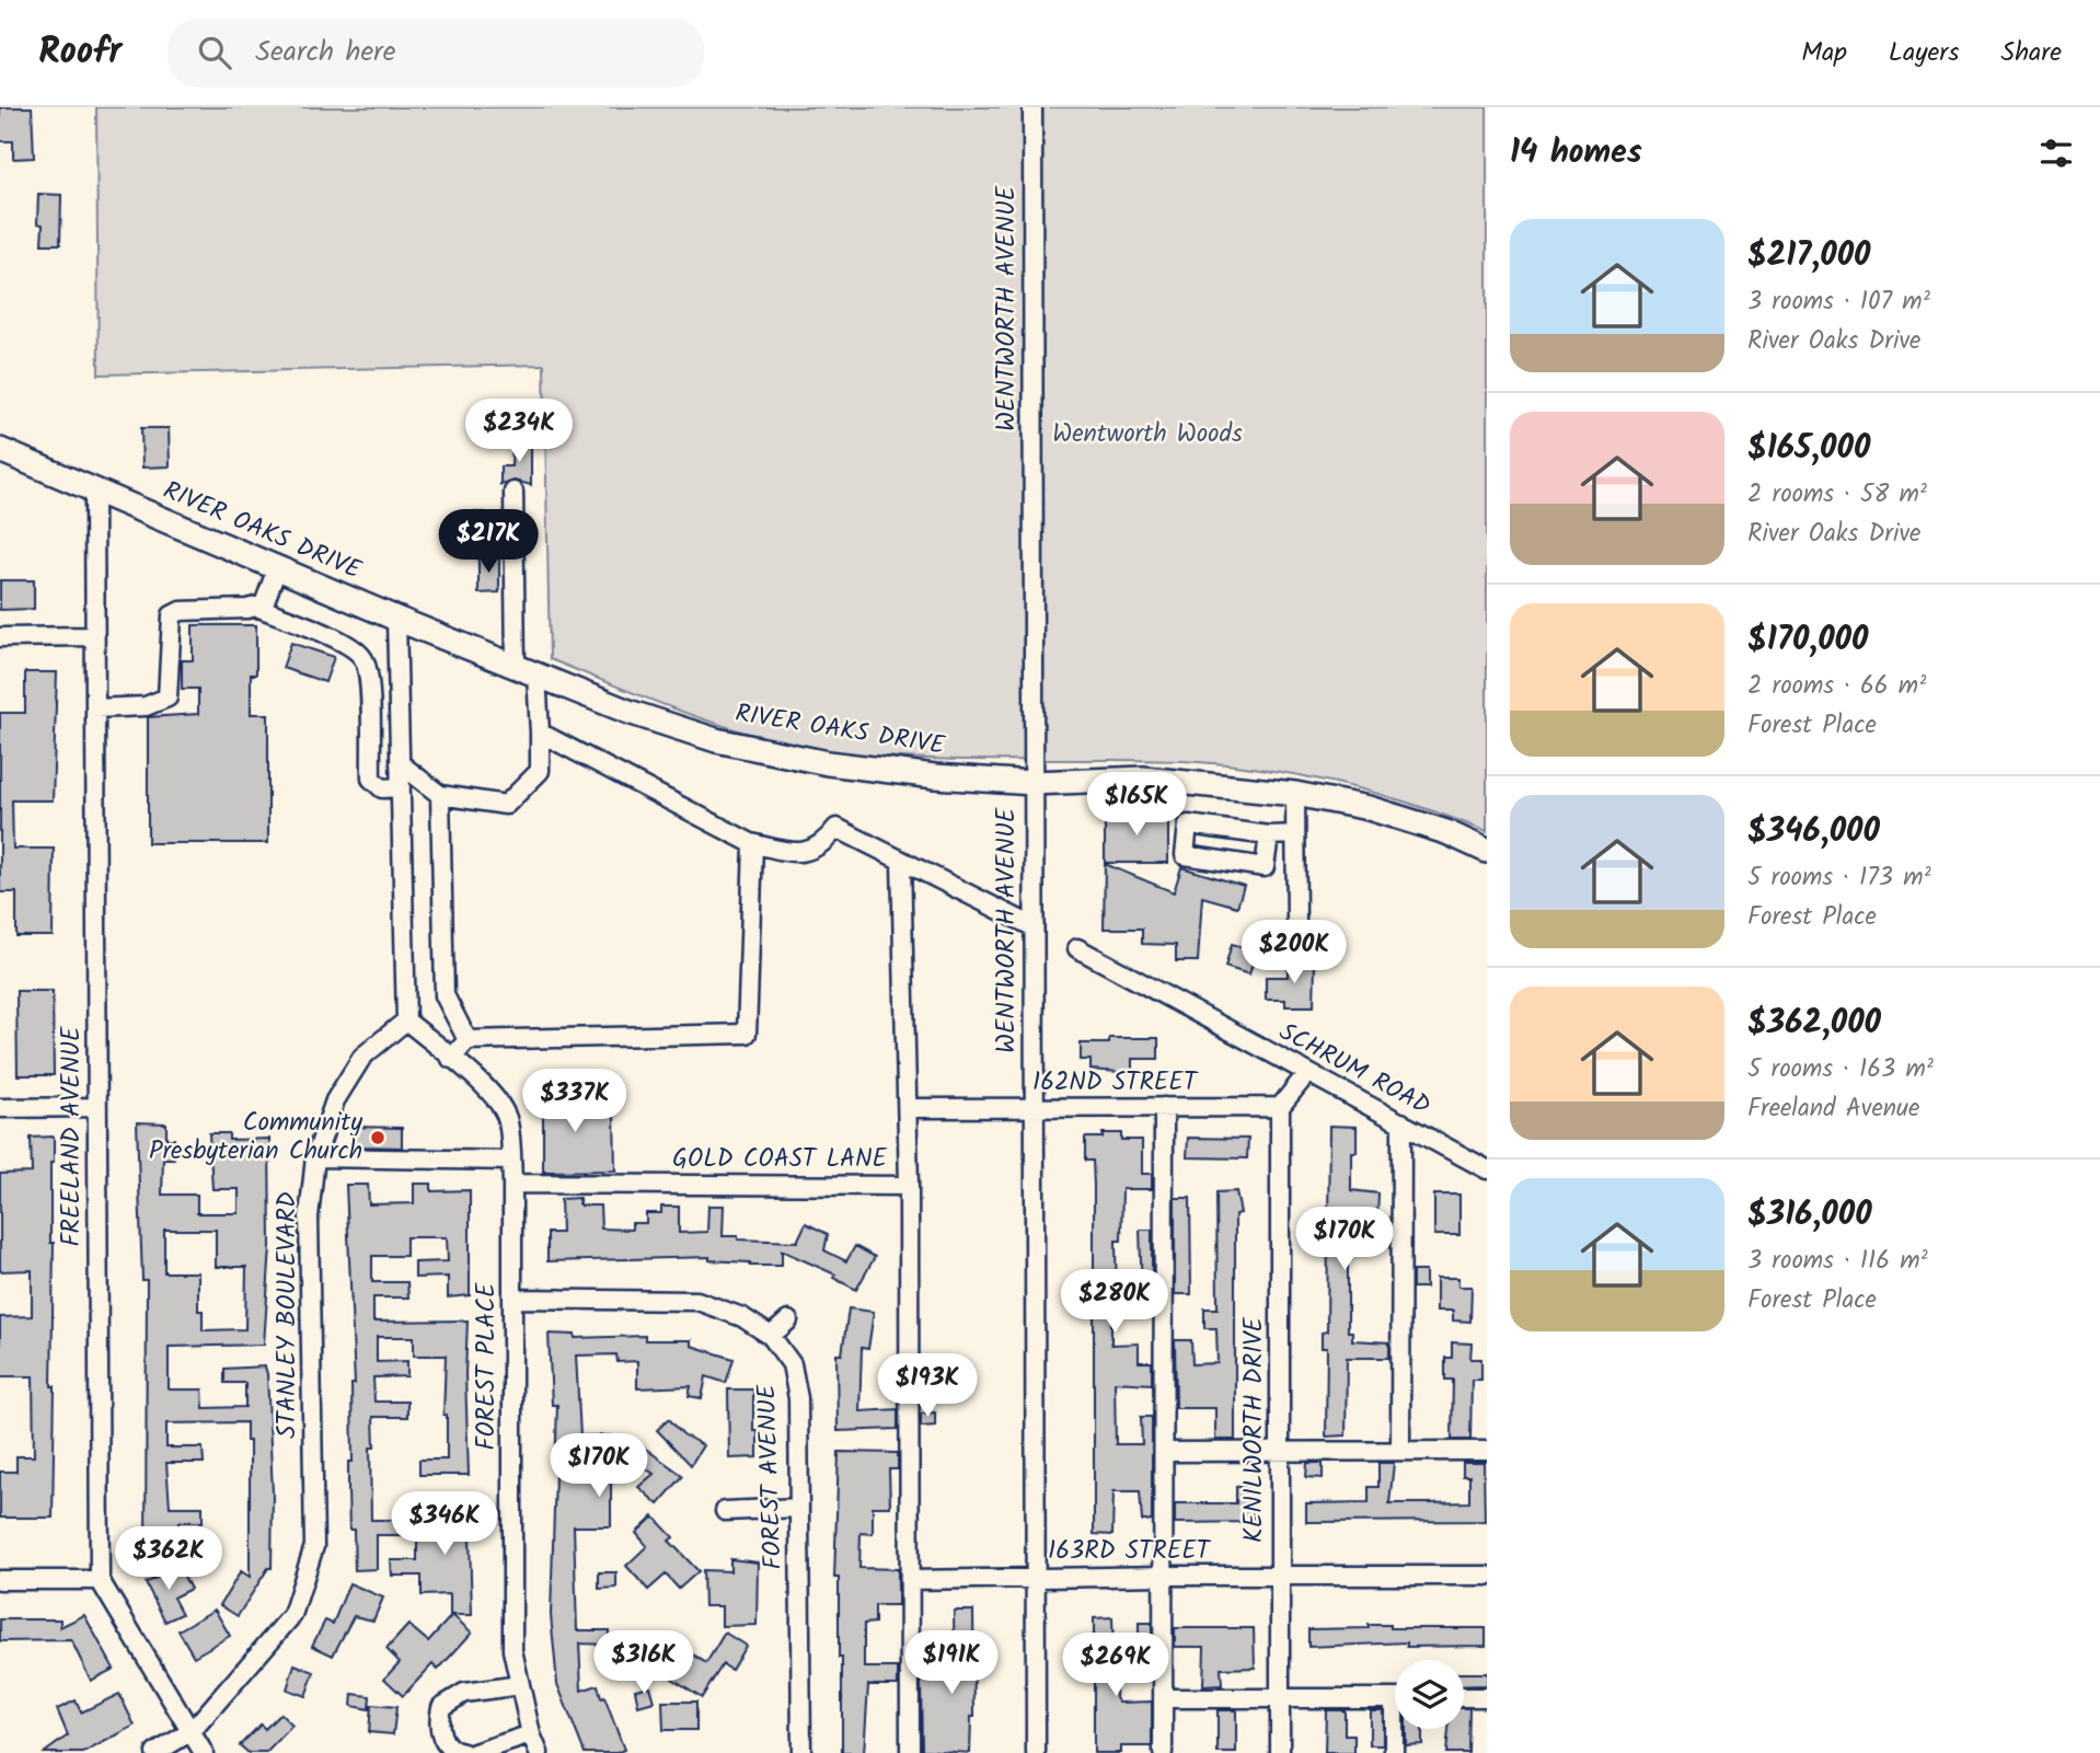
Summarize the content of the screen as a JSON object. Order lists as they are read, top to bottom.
{
  "streets": {
    "main road": ["RIVER OAKS DRIVE"],
    "street": [
      "WENTWORTH AVENUE",
      "SCHRUM ROAD",
      "162ND STREET",
      "FREELAND AVENUE",
      "GOLD COAST LANE",
      "STANLEY BOULEVARD",
      "FOREST PLACE",
      "KENILWORTH DRIVE",
      "FOREST AVENUE",
      "163RD STREET"
    ]
  },
  "crossings": [
    ["WENTWORTH AVENUE", "RIVER OAKS DRIVE"],
    ["WENTWORTH AVENUE", "162ND STREET"],
    ["WENTWORTH AVENUE", "163RD STREET"],
    ["RIVER OAKS DRIVE", "FREELAND AVENUE"],
    ["162ND STREET", "KENILWORTH DRIVE"],
    ["GOLD COAST LANE", "FOREST PLACE"],
    ["STANLEY BOULEVARD", "FOREST PLACE"],
    ["FOREST PLACE", "FOREST AVENUE"],
    ["KENILWORTH DRIVE", "163RD STREET"]
  ],
  "parks": ["Wentworth Woods"],
  "places": ["Community Presbyterian Church"],
  "page": {
    "header": "Roofr",
    "search": "Search here",
    "nav": ["Map", "Layers", "Share"],
    "heading": "14 homes",
    "list": [
      {
        "name": "$217,000",
        "note": "3 rooms · 107 m² · River Oaks Drive"
      },
      {
        "name": "$165,000",
        "note": "2 rooms · 58 m² · River Oaks Drive"
      },
      {
        "name": "$170,000",
        "note": "2 rooms · 66 m² · Forest Place"
      },
      {
        "name": "$346,000",
        "note": "5 rooms · 173 m² · Forest Place"
      },
      {
        "name": "$362,000",
        "note": "5 rooms · 163 m² · Freeland Avenue"
      },
      {
        "name": "$316,000",
        "note": "3 rooms · 116 m² · Forest Place"
      }
    ],
    "price": [
      "$234K",
      "$217K",
      "$165K",
      "$200K",
      "$337K",
      "$170K",
      "$280K",
      "$193K",
      "$170K",
      "$346K",
      "$362K",
      "$316K",
      "$191K",
      "$269K"
    ]
  }
}
